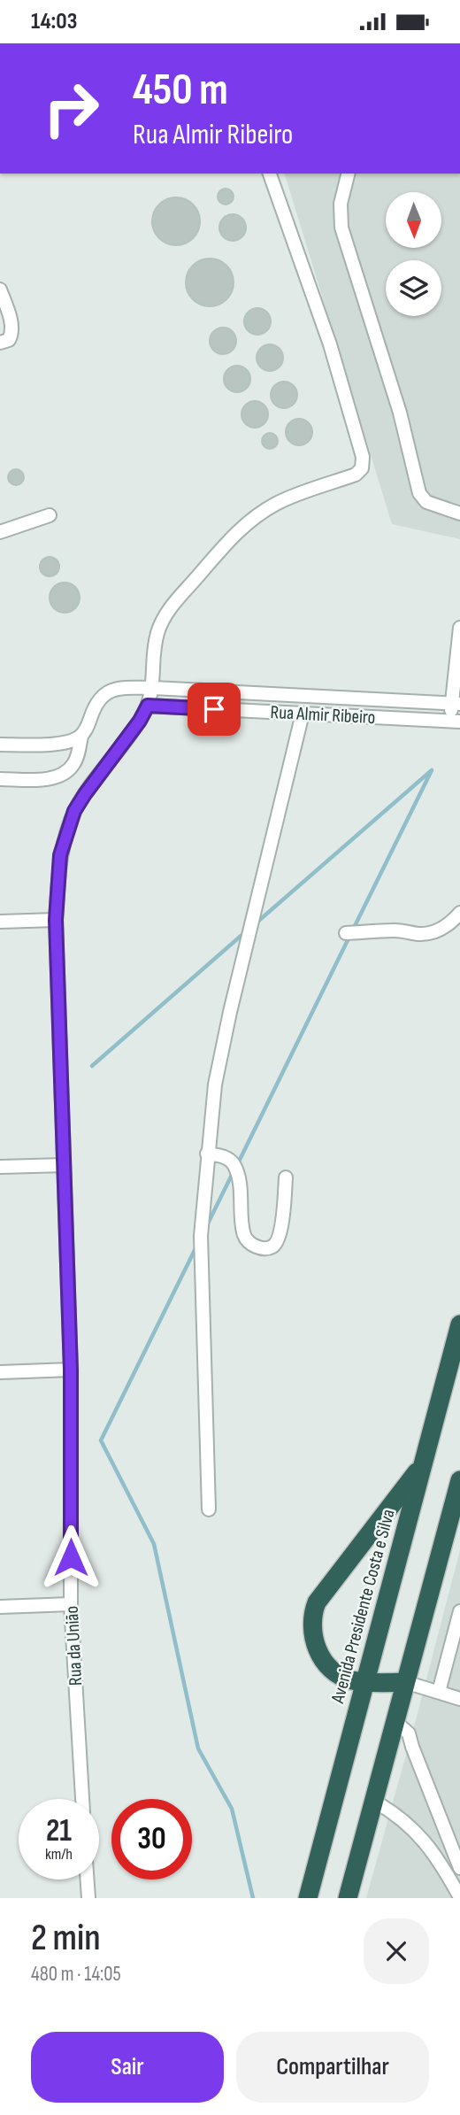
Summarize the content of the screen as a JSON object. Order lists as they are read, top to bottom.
{
  "streets": {
    "highway": ["Avenida Presidente Costa e Silva"],
    "street": ["Rua Almir Ribeiro", "Rua da União"]
  },
  "crossings": [
    ["Rua Almir Ribeiro", "Rua da União"]
  ],
  "north": "bottom",
  "page": {
    "status": "14:03",
    "turn": ["450 m", "Rua Almir Ribeiro"],
    "speed": "21 km/h",
    "limit": "30",
    "heading": ["2 min", "480 m · 14:05"],
    "buttons": ["Sair", "Compartilhar"]
  }
}
